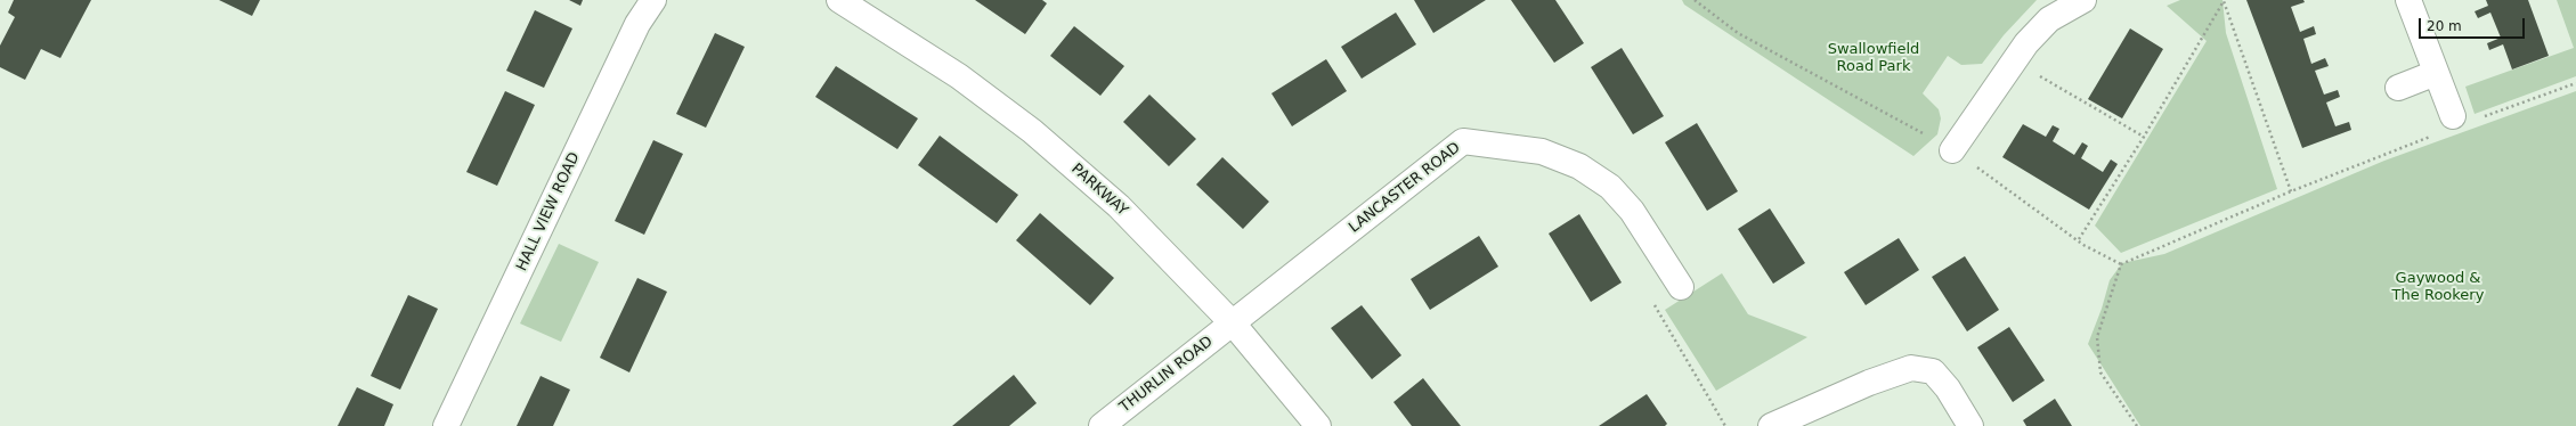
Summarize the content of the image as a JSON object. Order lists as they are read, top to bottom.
{
  "streets": {
    "street": [
      "LANCASTER ROAD",
      "PARKWAY",
      "HALL VIEW ROAD",
      "THURLIN ROAD"
    ]
  },
  "crossings": [
    ["LANCASTER ROAD", "PARKWAY"],
    ["LANCASTER ROAD", "THURLIN ROAD"],
    ["PARKWAY", "THURLIN ROAD"]
  ],
  "parks": ["Swallowfield Road Park", "Gaywood & The Rookery"],
  "scale_bar": "20 m"
}
